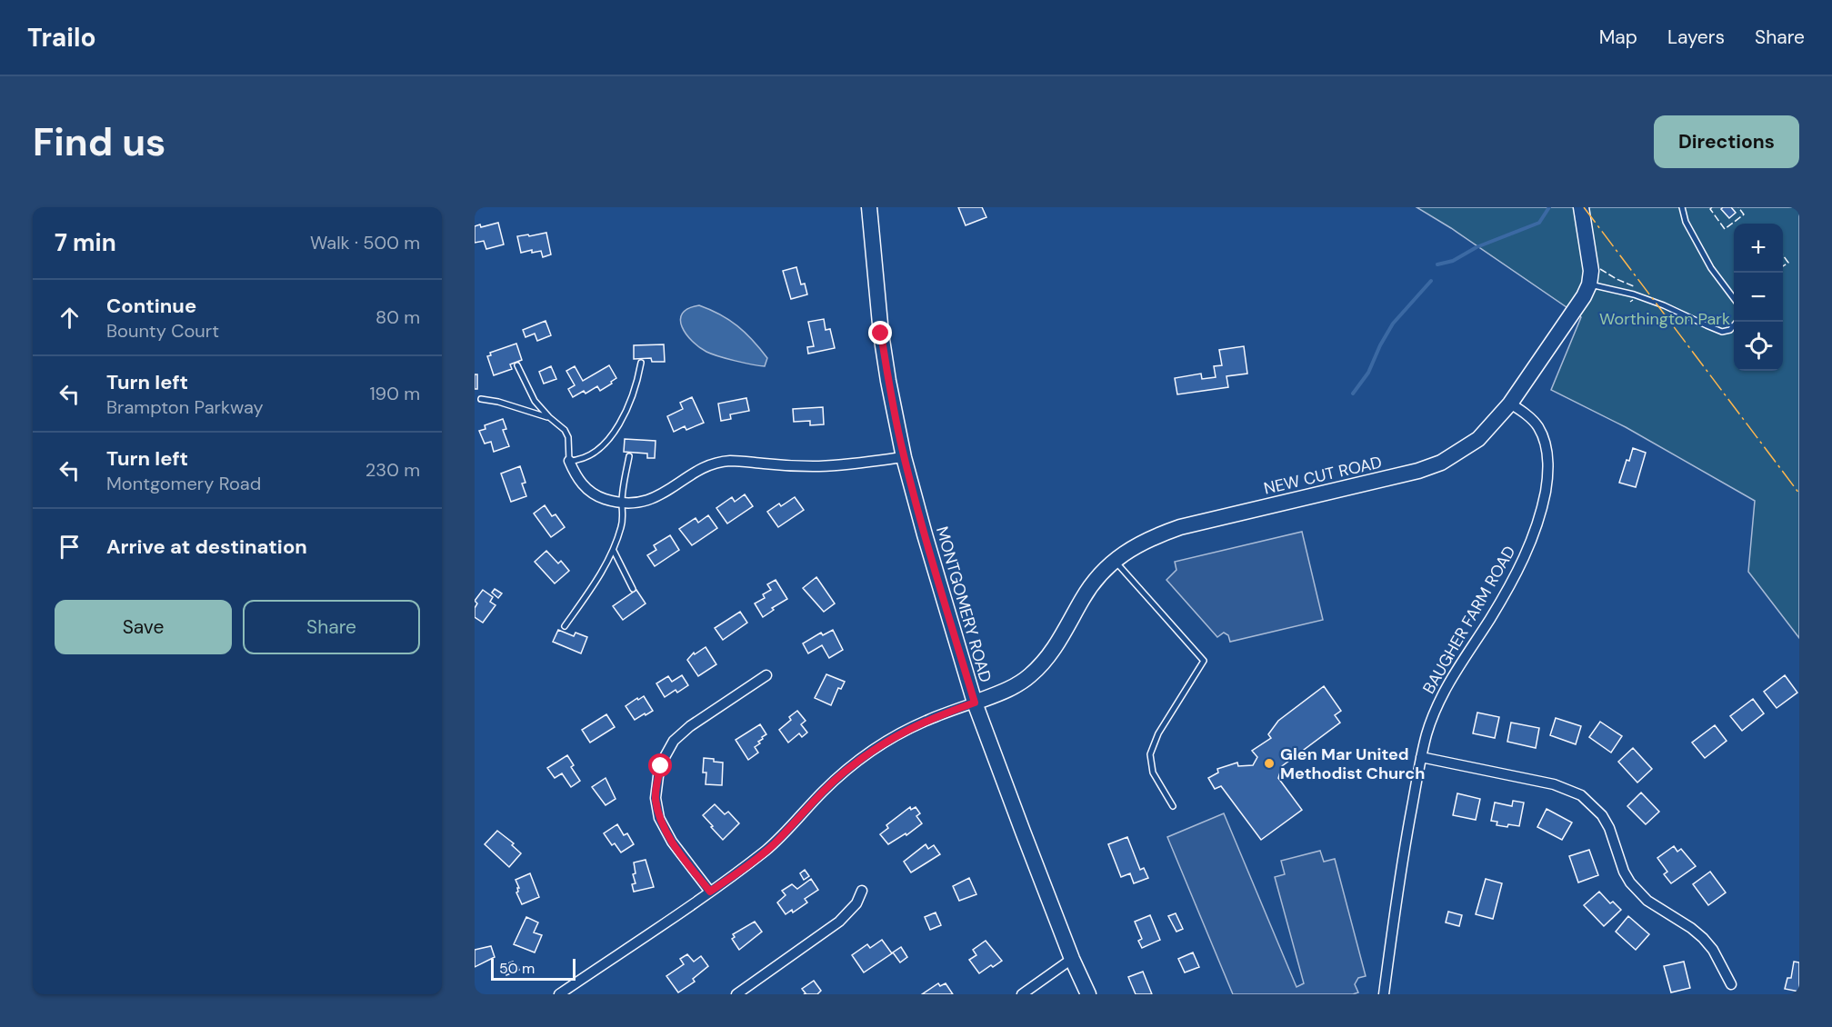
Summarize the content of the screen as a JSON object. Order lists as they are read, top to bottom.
{
  "streets": {
    "street": ["NEW CUT ROAD", "MONTGOMERY ROAD", "BAUGHER FARM ROAD"]
  },
  "crossings": [
    ["NEW CUT ROAD", "MONTGOMERY ROAD"],
    ["NEW CUT ROAD", "BAUGHER FARM ROAD"]
  ],
  "parks": ["Worthington Park"],
  "places": ["Glen Mar United Methodist Church"],
  "scale_bar": "50 m",
  "page": {
    "header": "Trailo",
    "nav": ["Map", "Layers", "Share"],
    "buttons": [
      "Directions",
      ["Save", "Share"]
    ],
    "title": "Find us",
    "heading": ["7 min", "Walk · 500 m"],
    "map_buttons": ["+", "−"],
    "list": [
      ["Continue", "Bounty Court", "80 m"],
      ["Turn left", "Brampton Parkway", "190 m"],
      ["Turn left", "Montgomery Road", "230 m"],
      "Arrive at destination"
    ],
    "scale": "50 m"
  }
}
